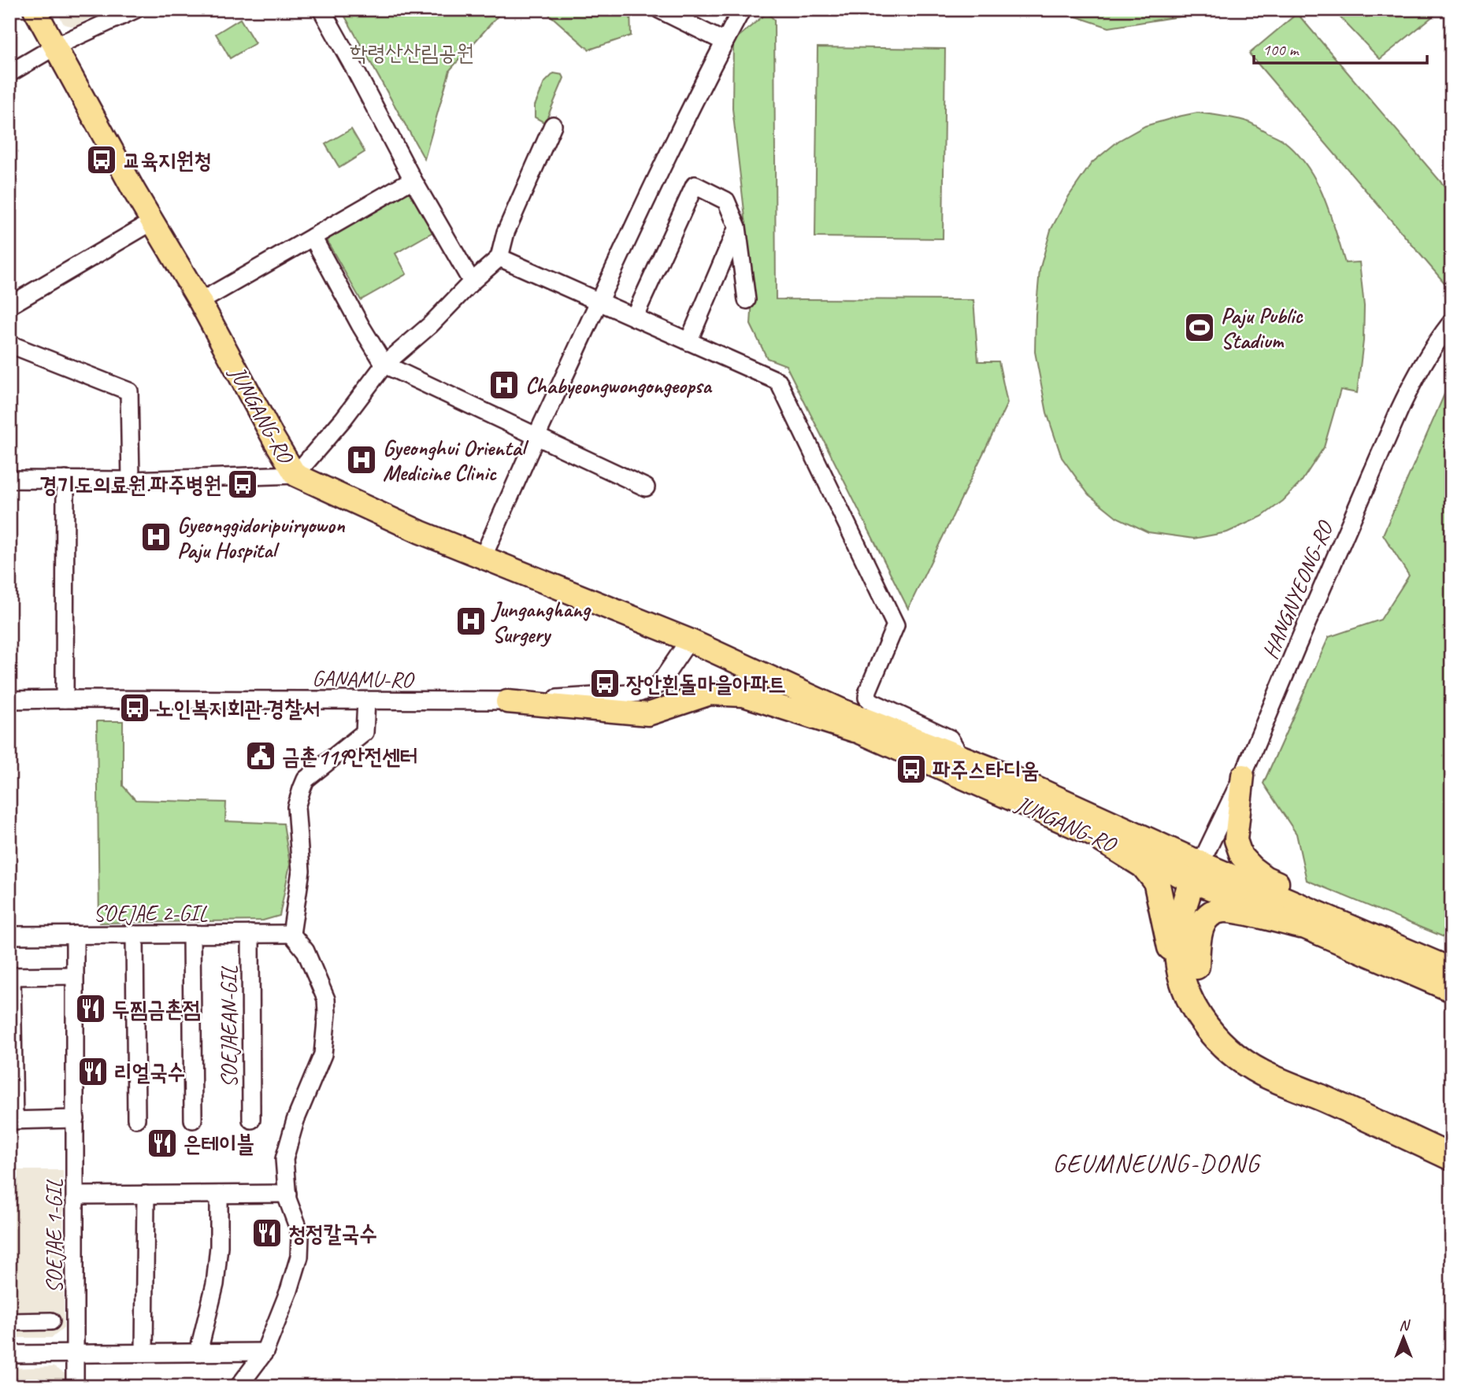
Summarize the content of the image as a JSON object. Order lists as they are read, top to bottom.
{
  "streets": {
    "main road": ["JUNGANG-RO"],
    "street": [
      "HANGNYEONG-RO",
      "GANAMU-RO",
      "SOEJAE 2-GIL",
      "SOEJAEAN-GIL",
      "SOEJAE 1-GIL"
    ]
  },
  "crossings": [
    ["JUNGANG-RO", "HANGNYEONG-RO"],
    ["JUNGANG-RO", "GANAMU-RO"],
    ["SOEJAE 2-GIL", "SOEJAEAN-GIL"]
  ],
  "districts": ["GEUMNEUNG-DONG"],
  "parks": ["학령산산림공원"],
  "places": {
    "bus stop": [
      "교육지원청",
      "경기도의료원.파주병원",
      "장안흰돌마을아파트",
      "노인복지회관.경찰서",
      "파주스타디움"
    ],
    "sports": ["Paju Public Stadium"],
    "hospital": [
      "Chabyeongwongongeopsa",
      "Gyeonghui Oriental Medicine Clinic",
      "Gyeonggidoripuiryowon Paju Hospital",
      "Junganghang Surgery"
    ],
    "public building": ["금촌119안전센터"],
    "restaurant": [
      "두찜금촌점",
      "리얼국수",
      "은테이블",
      "청정칼국수"
    ]
  },
  "scale_bar": "100 m",
  "north": "top"
}
